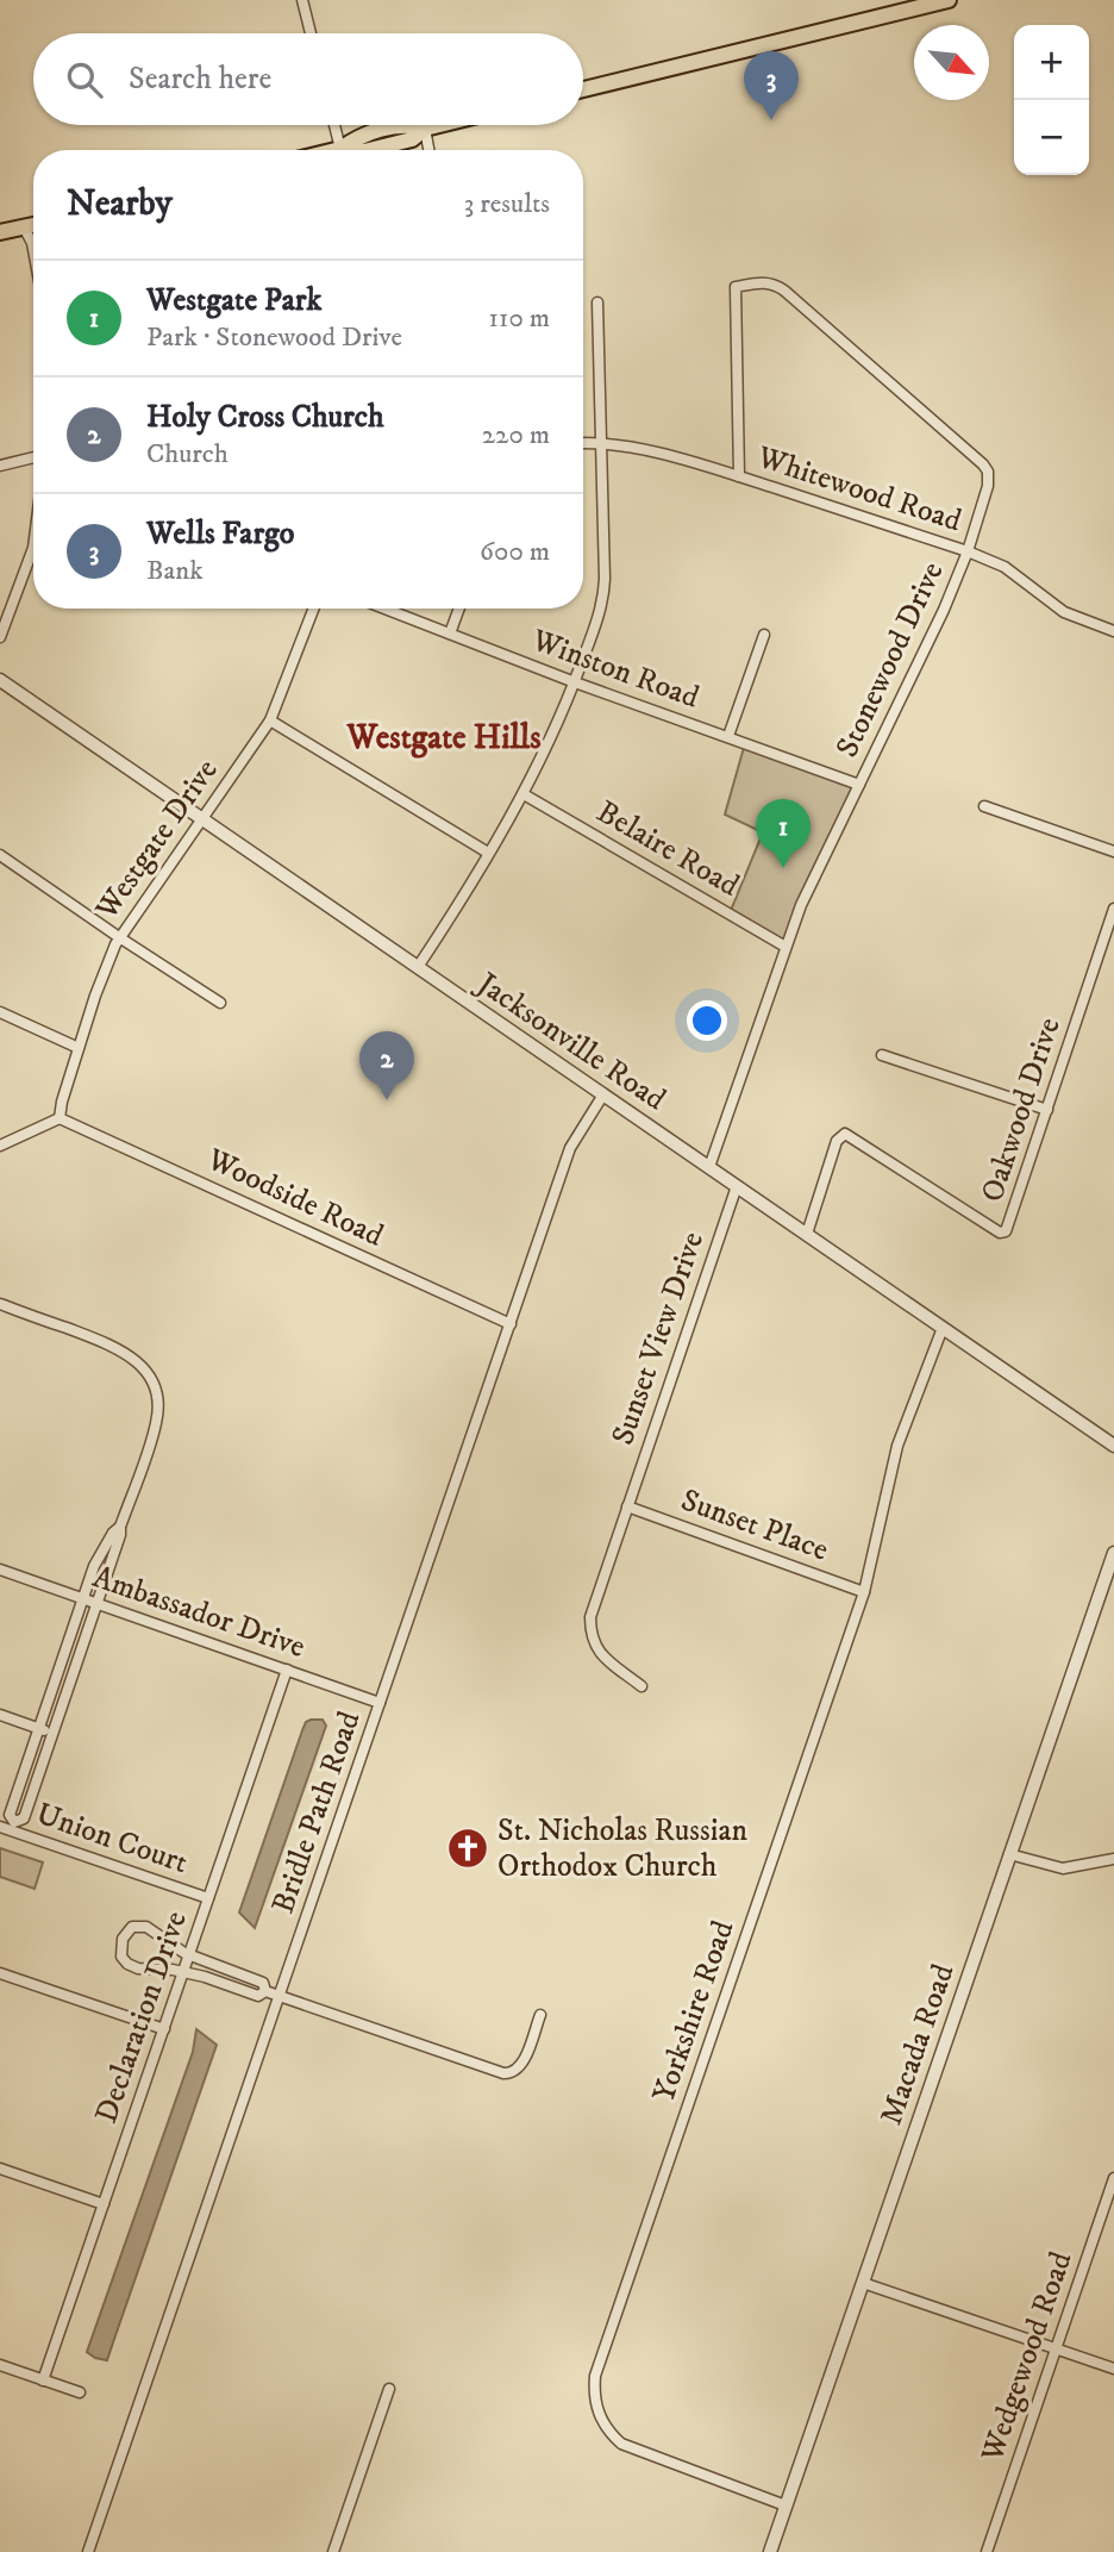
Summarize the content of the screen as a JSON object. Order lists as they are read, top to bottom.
{
  "streets": {
    "street": [
      "Whitewood Road",
      "Stonewood Drive",
      "Winston Road",
      "Westgate Drive",
      "Belaire Road",
      "Jacksonville Road",
      "Oakwood Drive",
      "Woodside Road",
      "Sunset View Drive",
      "Sunset Place",
      "Ambassador Drive",
      "Bridle Path Road",
      "Union Court",
      "Yorkshire Road",
      "Declaration Drive",
      "Macada Road",
      "Wedgewood Road"
    ]
  },
  "crossings": [
    ["Whitewood Road", "Stonewood Drive"],
    ["Stonewood Drive", "Winston Road"],
    ["Stonewood Drive", "Belaire Road"],
    ["Stonewood Drive", "Jacksonville Road"],
    ["Westgate Drive", "Jacksonville Road"],
    ["Westgate Drive", "Woodside Road"],
    ["Jacksonville Road", "Oakwood Drive"],
    ["Jacksonville Road", "Sunset View Drive"],
    ["Jacksonville Road", "Bridle Path Road"],
    ["Jacksonville Road", "Yorkshire Road"],
    ["Woodside Road", "Bridle Path Road"],
    ["Sunset View Drive", "Sunset Place"],
    ["Sunset Place", "Yorkshire Road"],
    ["Ambassador Drive", "Bridle Path Road"],
    ["Ambassador Drive", "Declaration Drive"],
    ["Union Court", "Declaration Drive"],
    ["Yorkshire Road", "Macada Road"]
  ],
  "districts": ["Westgate Hills"],
  "places": {
    "church": ["St. Nicholas Russian Orthodox Church"]
  },
  "north": "bottom right",
  "page": {
    "map_buttons": ["+", "−"],
    "search": "Search here",
    "pins": ["3", "1", "2"],
    "heading": ["Nearby", "3 results"],
    "list": [
      {
        "mark": "1",
        "name": "Westgate Park",
        "note": "Park · Stonewood Drive",
        "value": "110 m"
      },
      {
        "mark": "2",
        "name": "Holy Cross Church",
        "note": "Church",
        "value": "220 m"
      },
      {
        "mark": "3",
        "name": "Wells Fargo",
        "note": "Bank",
        "value": "600 m"
      }
    ]
  }
}
